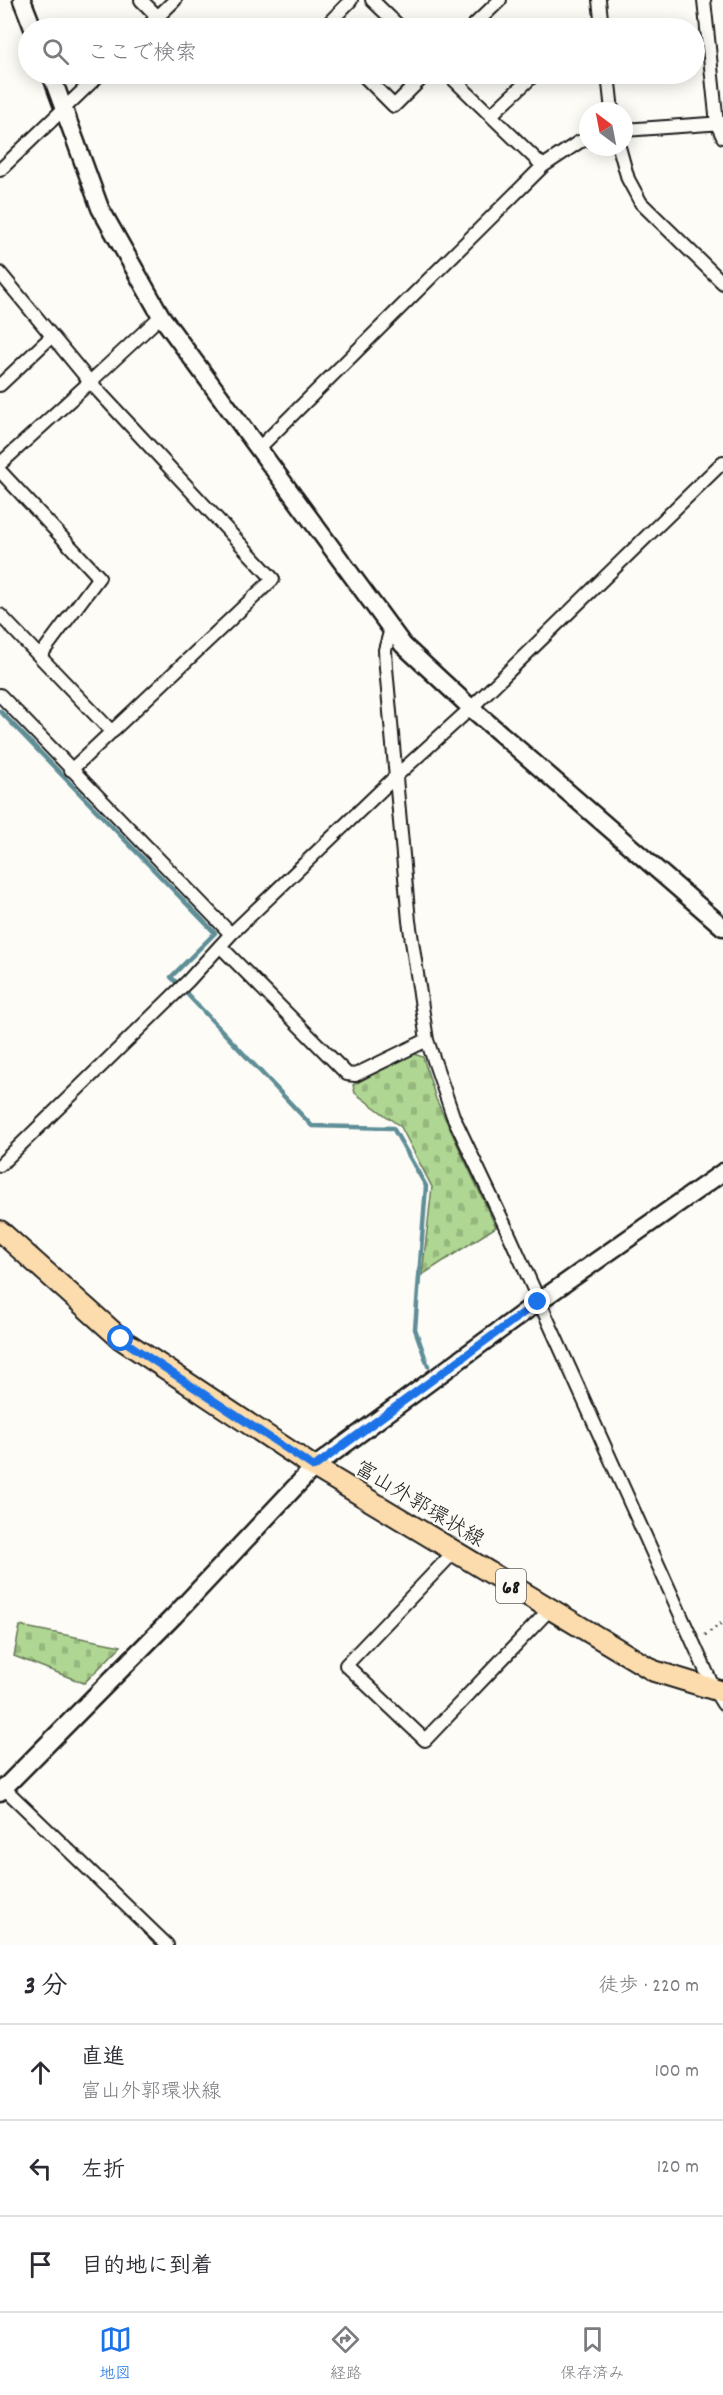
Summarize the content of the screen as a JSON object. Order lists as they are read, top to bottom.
{
  "streets": {
    "main road": ["富山外郭環状線", "68"]
  },
  "north": "top left",
  "page": {
    "search": "ここで検索",
    "heading": ["3 分", "徒歩 · 220 m"],
    "list": [
      ["直進", "富山外郭環状線", "100 m"],
      ["左折", "120 m"],
      "目的地に到着"
    ],
    "nav": ["地図", "経路", "保存済み"]
  }
}
